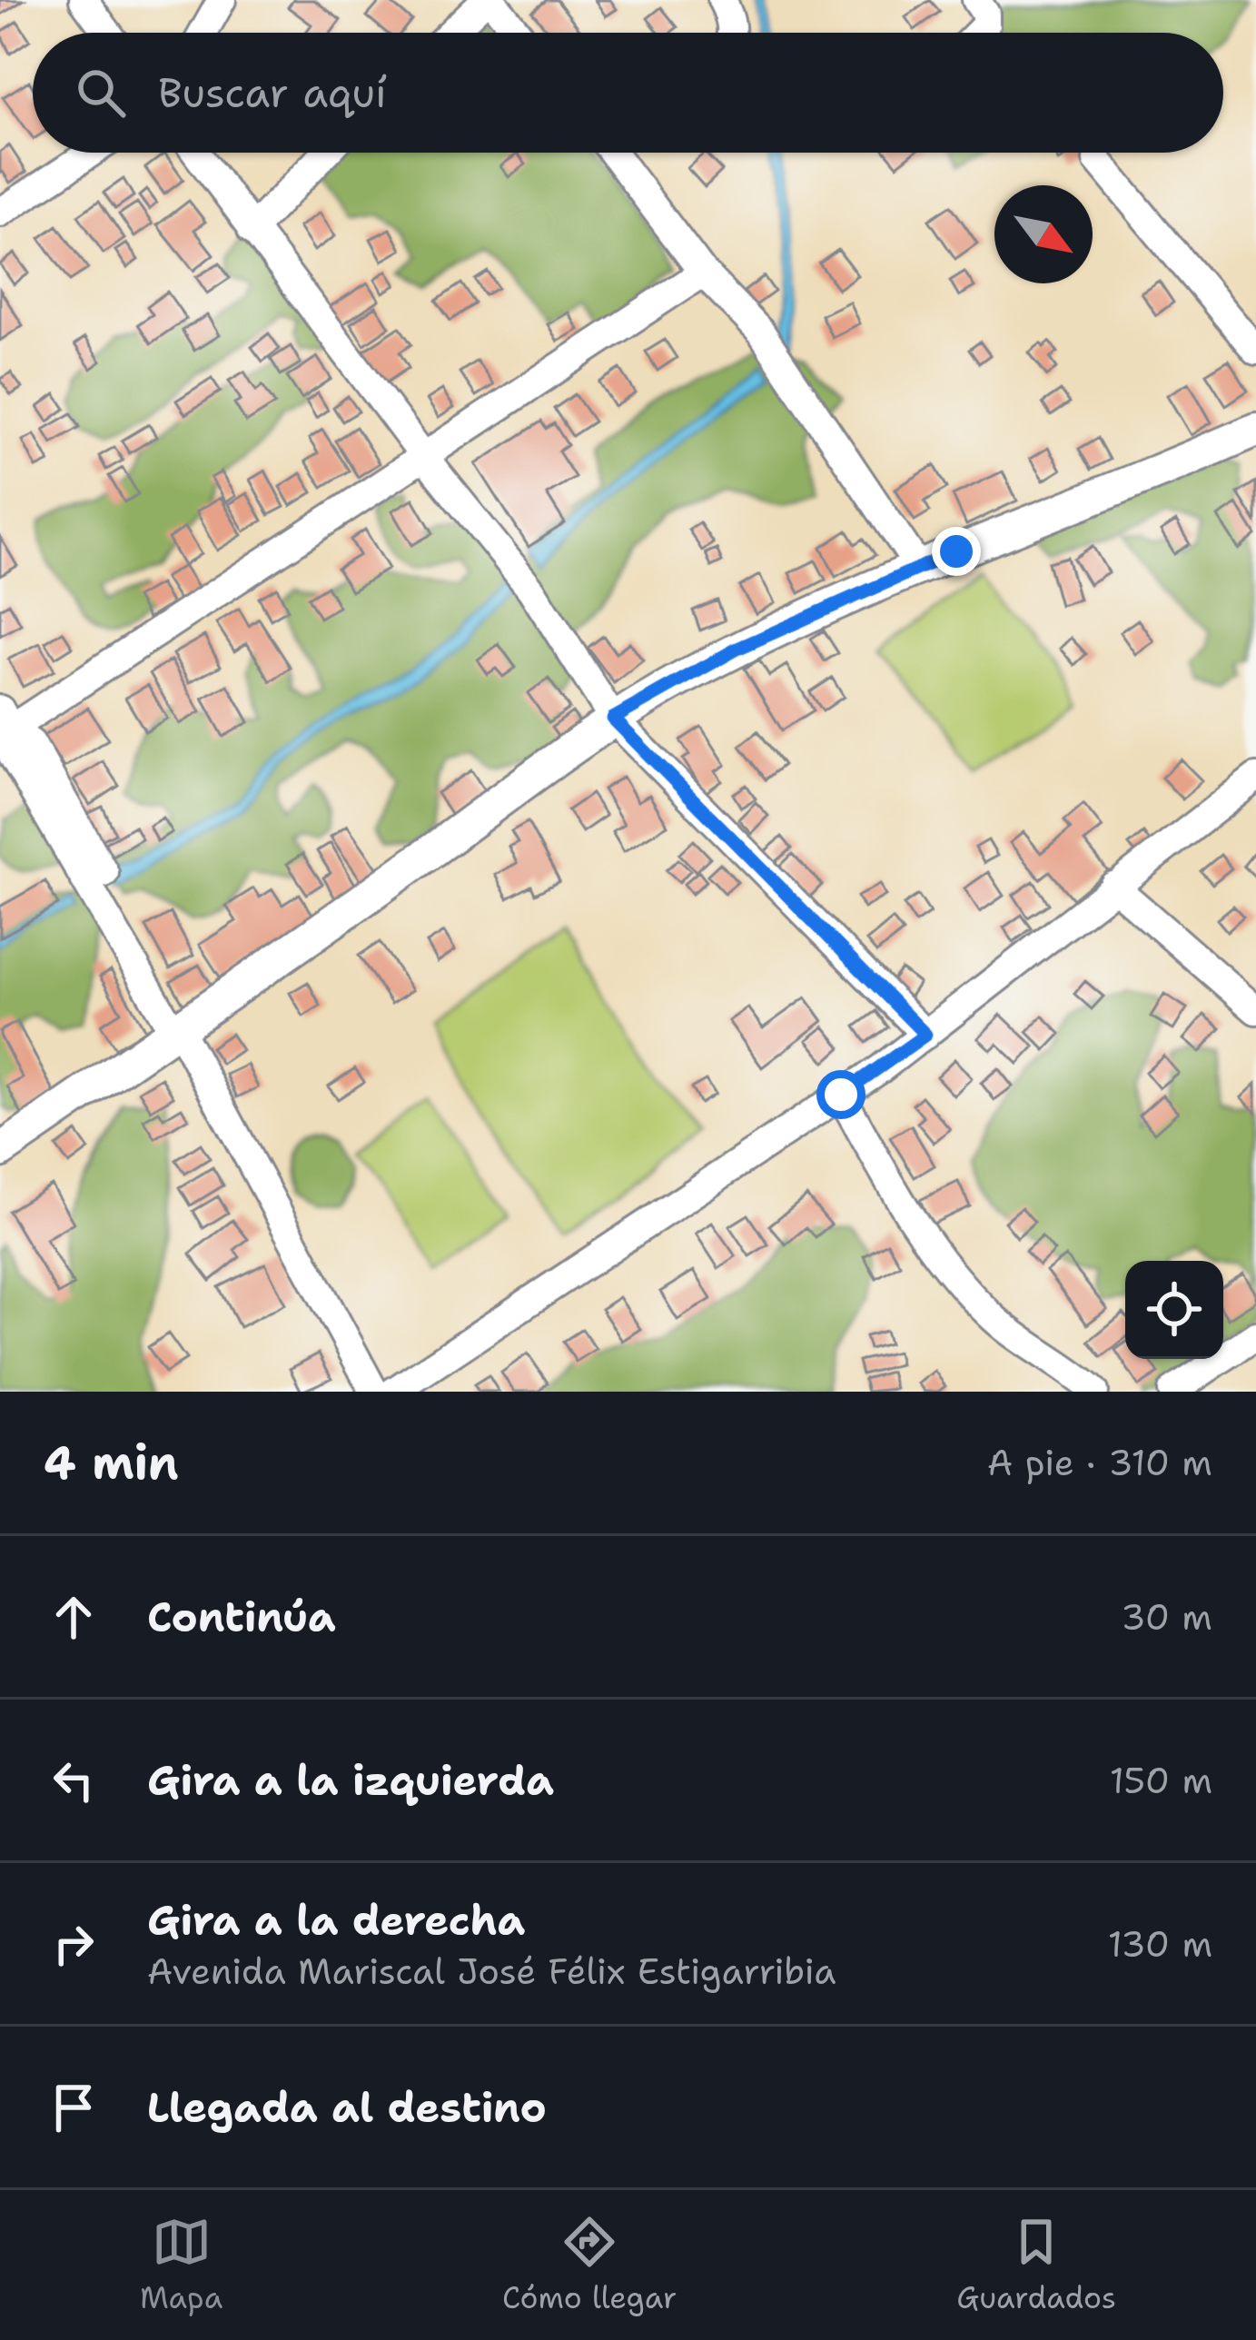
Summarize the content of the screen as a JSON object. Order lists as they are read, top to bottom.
{
  "north": "bottom right",
  "page": {
    "search": "Buscar aquí",
    "heading": ["4 min", "A pie · 310 m"],
    "list": [
      ["Continúa", "30 m"],
      ["Gira a la izquierda", "150 m"],
      ["Gira a la derecha", "Avenida Mariscal José Félix Estigarribia", "130 m"],
      "Llegada al destino"
    ],
    "nav": ["Mapa", "Cómo llegar", "Guardados"]
  }
}
